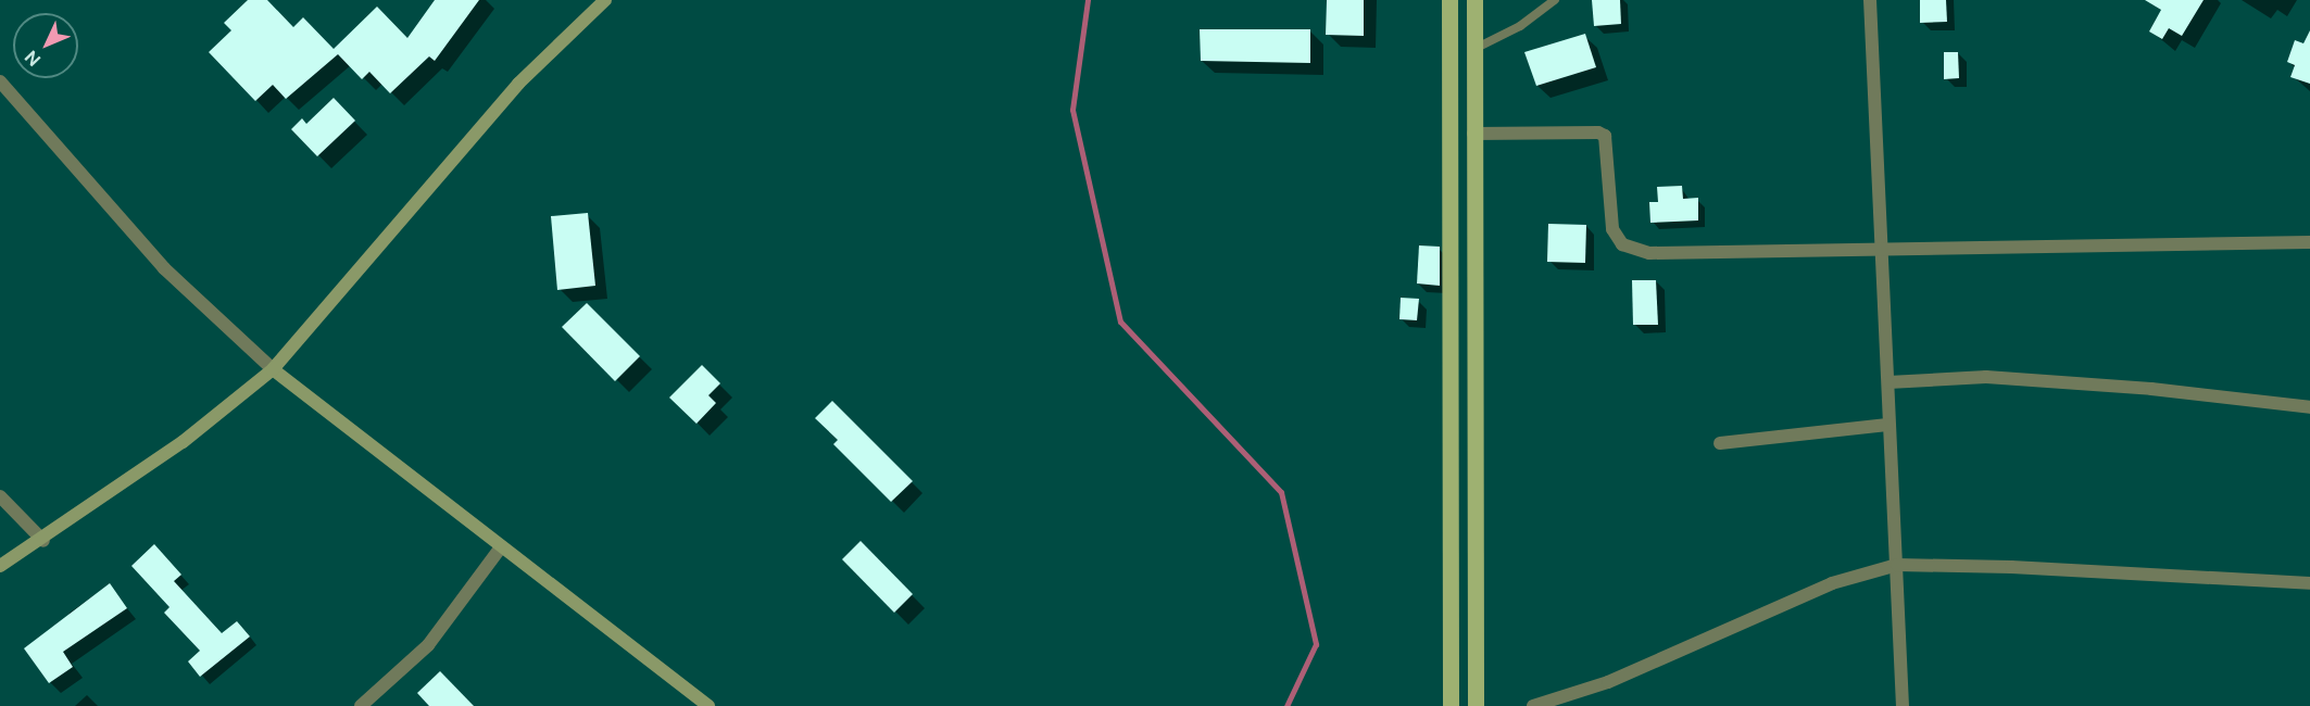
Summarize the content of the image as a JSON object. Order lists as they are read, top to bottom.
{
  "north": "bottom left"
}
